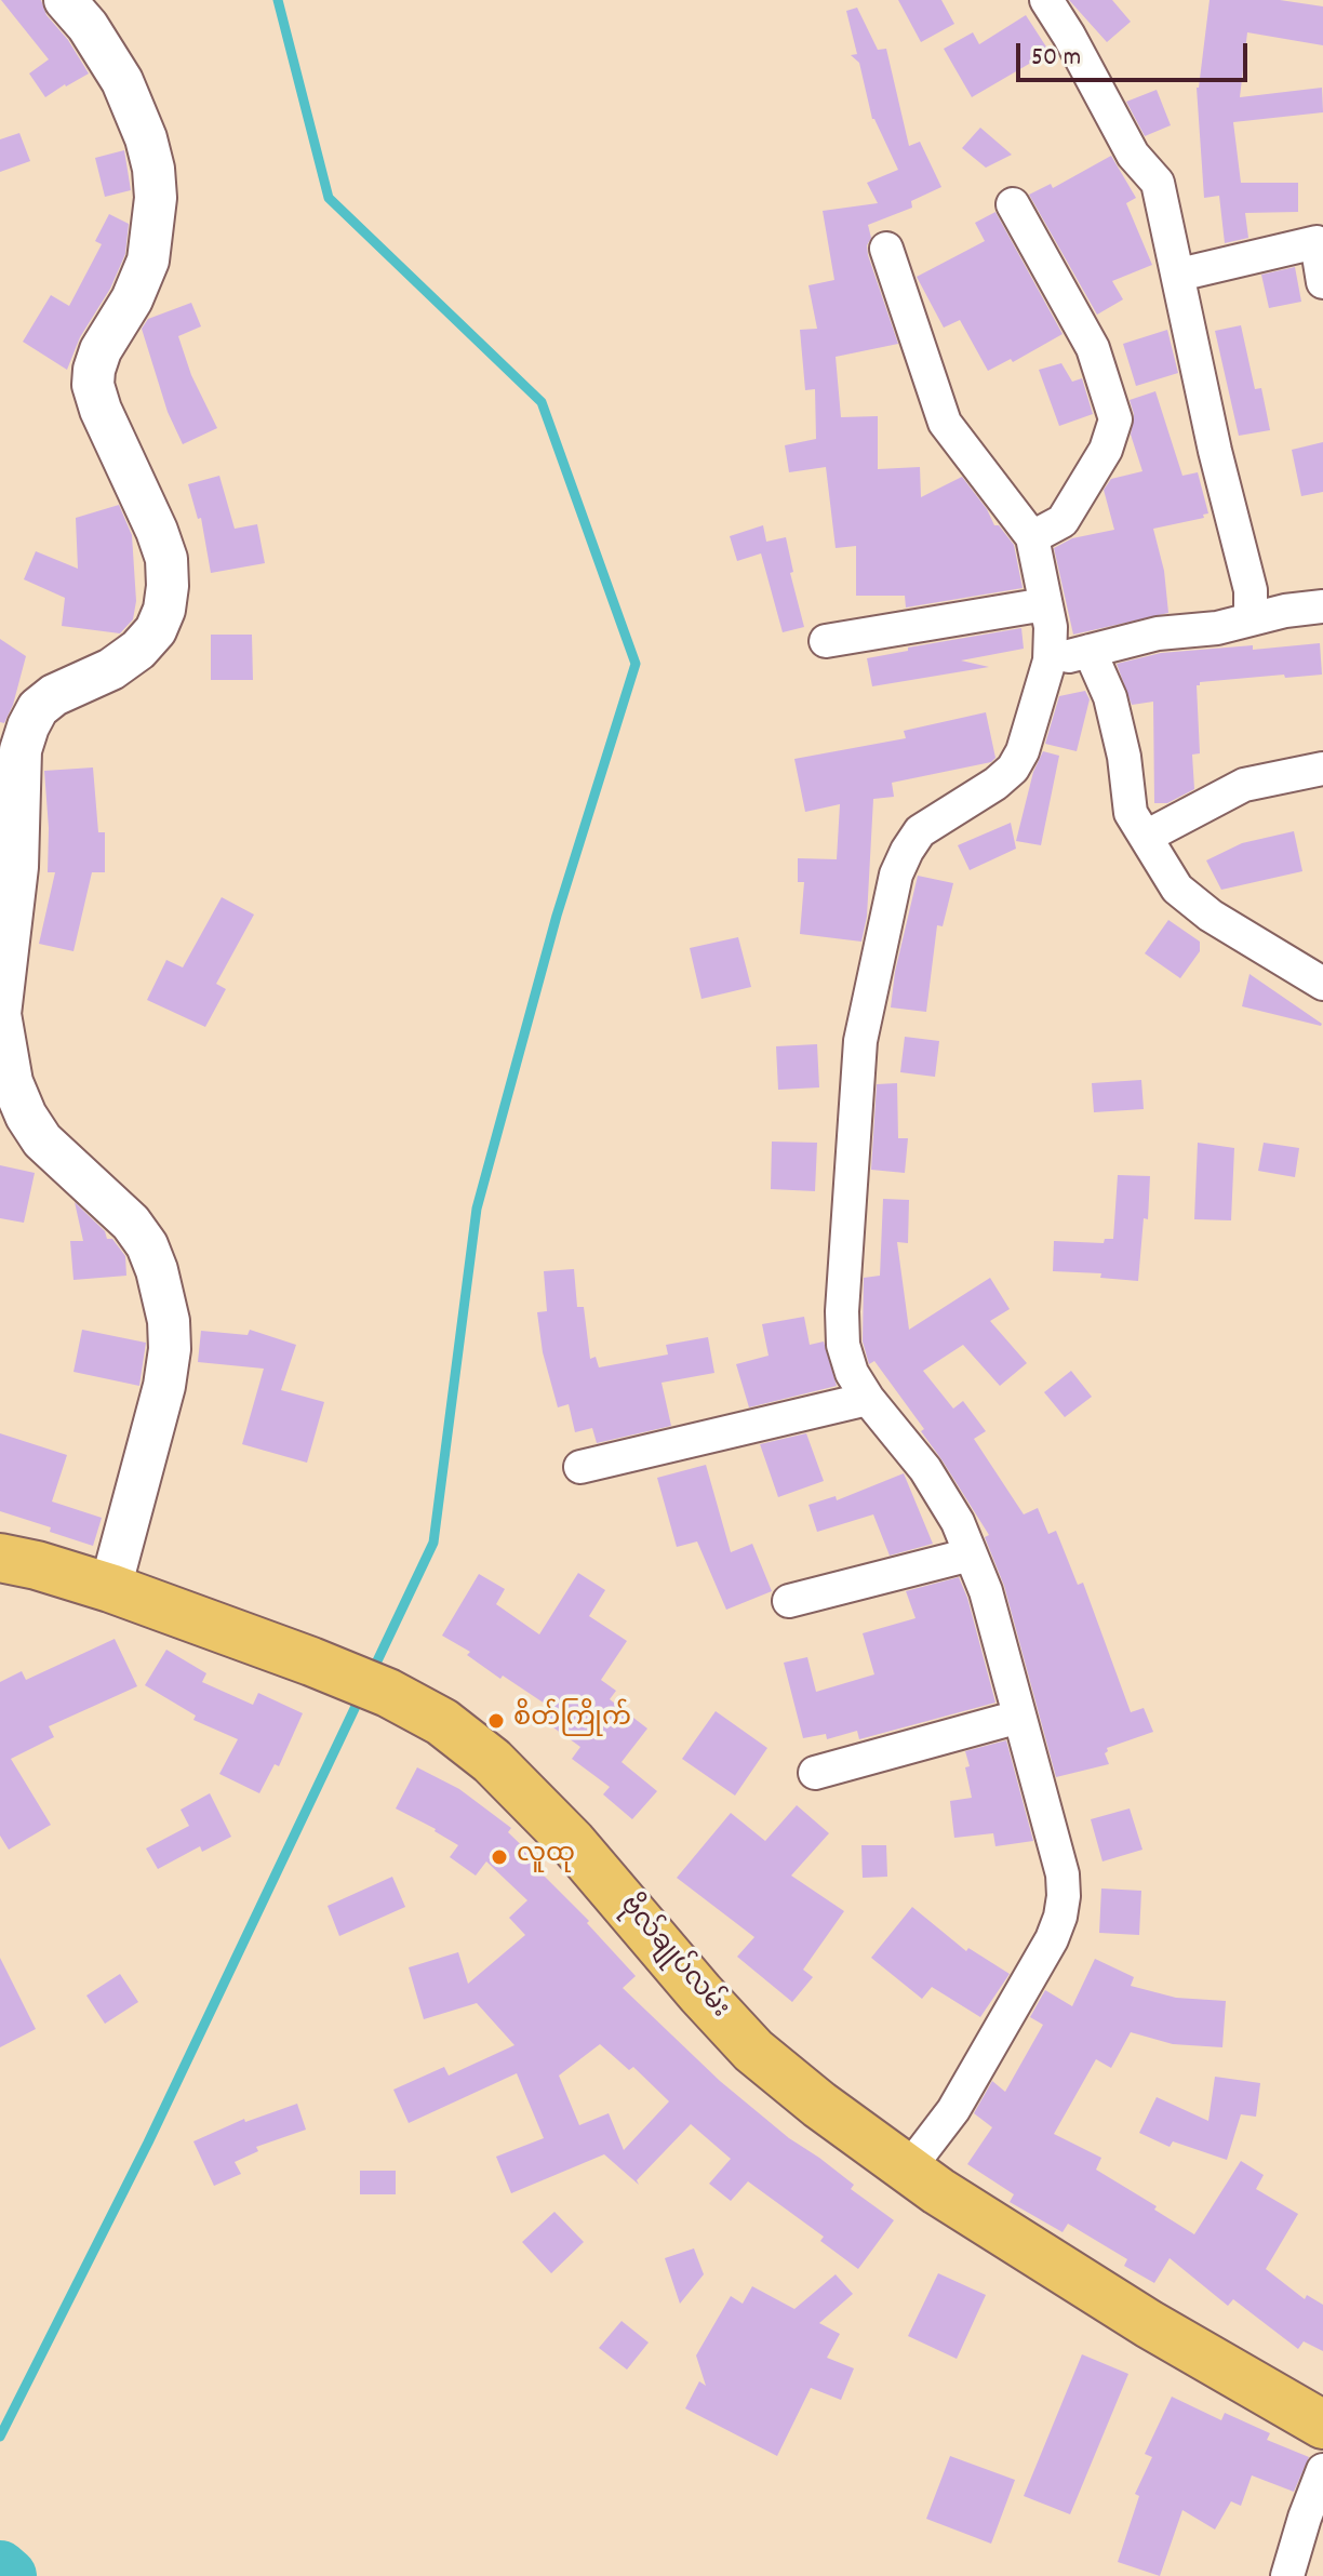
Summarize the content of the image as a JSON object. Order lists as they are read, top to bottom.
{
  "streets": {
    "main road": ["ဗိုလ်‌ချုပ်‌လမ်း"]
  },
  "places": ["စိတ်ကြိုက်", "လူထု"],
  "scale_bar": "50 m"
}
